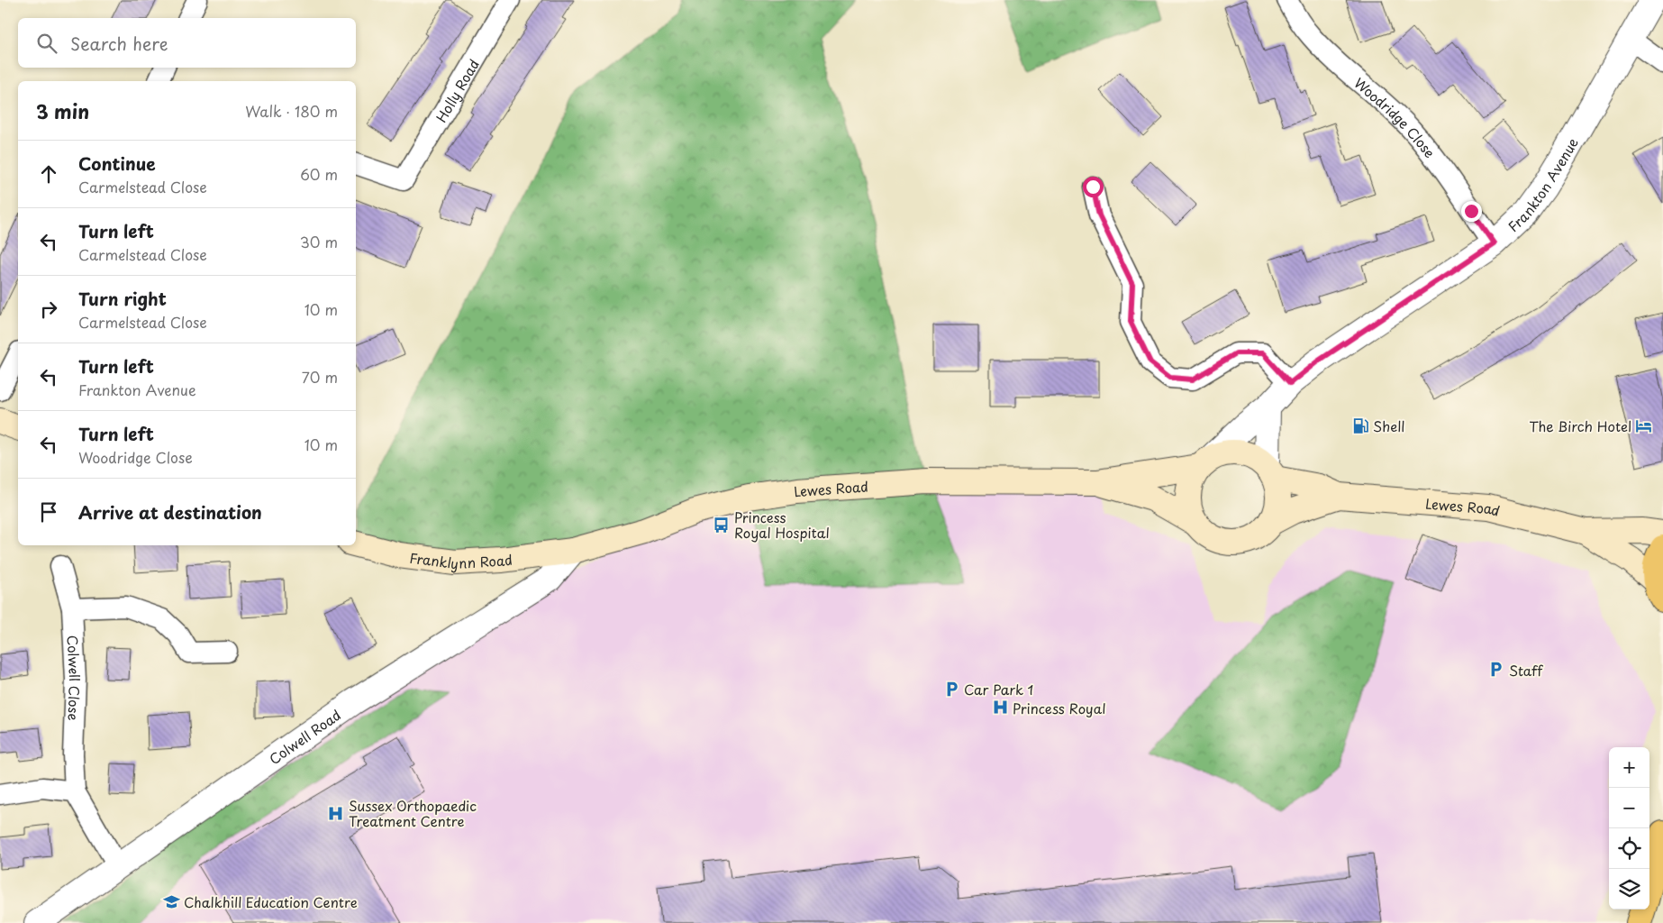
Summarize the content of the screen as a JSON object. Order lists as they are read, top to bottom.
{
  "streets": {
    "main road": ["Lewes Road", "Franklynn Road"],
    "street": [
      "Holly Road",
      "Woodridge Close",
      "Frankton Avenue",
      "Colwell Close",
      "Colwell Road"
    ]
  },
  "crossings": [
    ["Woodridge Close", "Frankton Avenue"],
    ["Frankton Avenue", "Lewes Road"],
    ["Lewes Road", "Franklynn Road"],
    ["Lewes Road", "Colwell Road"],
    ["Franklynn Road", "Colwell Road"],
    ["Colwell Close", "Colwell Road"]
  ],
  "places": {
    "fuel station": ["Shell"],
    "hotel": ["The Birch Hotel"],
    "bus stop": ["Princess Royal Hospital"],
    "parking": ["Staff", "Car Park 1"],
    "hospital": ["Princess Royal", "Sussex Orthopaedic Treatment Centre"],
    "school or university": ["Chalkhill Education Centre"]
  },
  "page": {
    "search": "Search here",
    "heading": ["3 min", "Walk · 180 m"],
    "list": [
      ["Continue", "Carmelstead Close", "60 m"],
      ["Turn left", "Carmelstead Close", "30 m"],
      ["Turn right", "Carmelstead Close", "10 m"],
      ["Turn left", "Frankton Avenue", "70 m"],
      ["Turn left", "Woodridge Close", "10 m"],
      "Arrive at destination"
    ],
    "map_buttons": ["+", "−"]
  }
}
